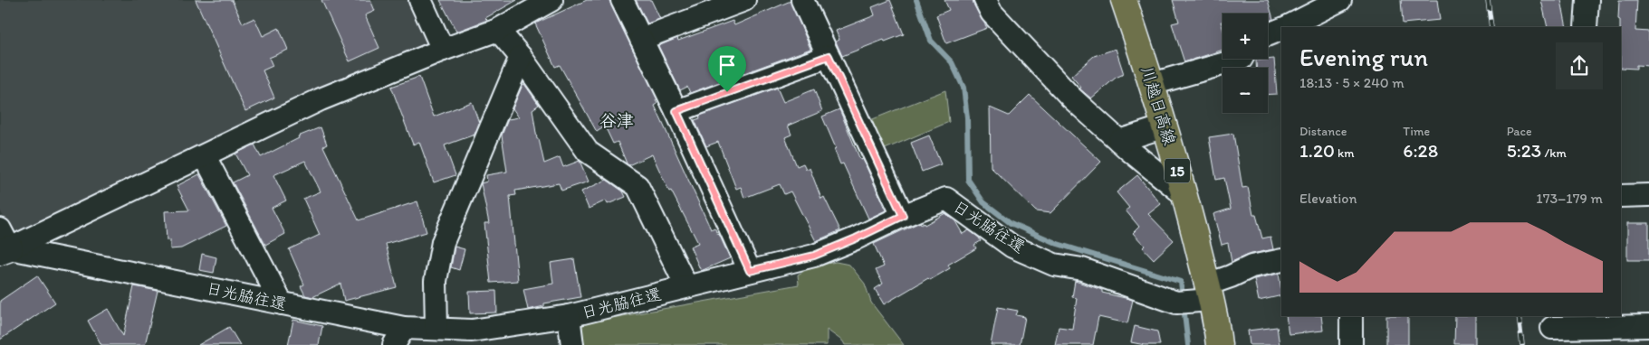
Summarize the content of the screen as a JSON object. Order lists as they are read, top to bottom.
{
  "streets": {
    "main road": ["川越日高線", "15"],
    "street": ["日光脇往還"]
  },
  "crossings": [
    ["川越日高線", "日光脇往還"]
  ],
  "districts": ["谷津"],
  "page": {
    "map_buttons": ["+", "−"],
    "heading": ["Evening run", "18:13 · 5 × 240 m"],
    "stats": [
      ["Distance", "1.20 km"],
      ["Time", "6:28"],
      ["Pace", "5:23 /km"]
    ],
    "chart": ["Elevation", "173–179 m"]
  }
}
